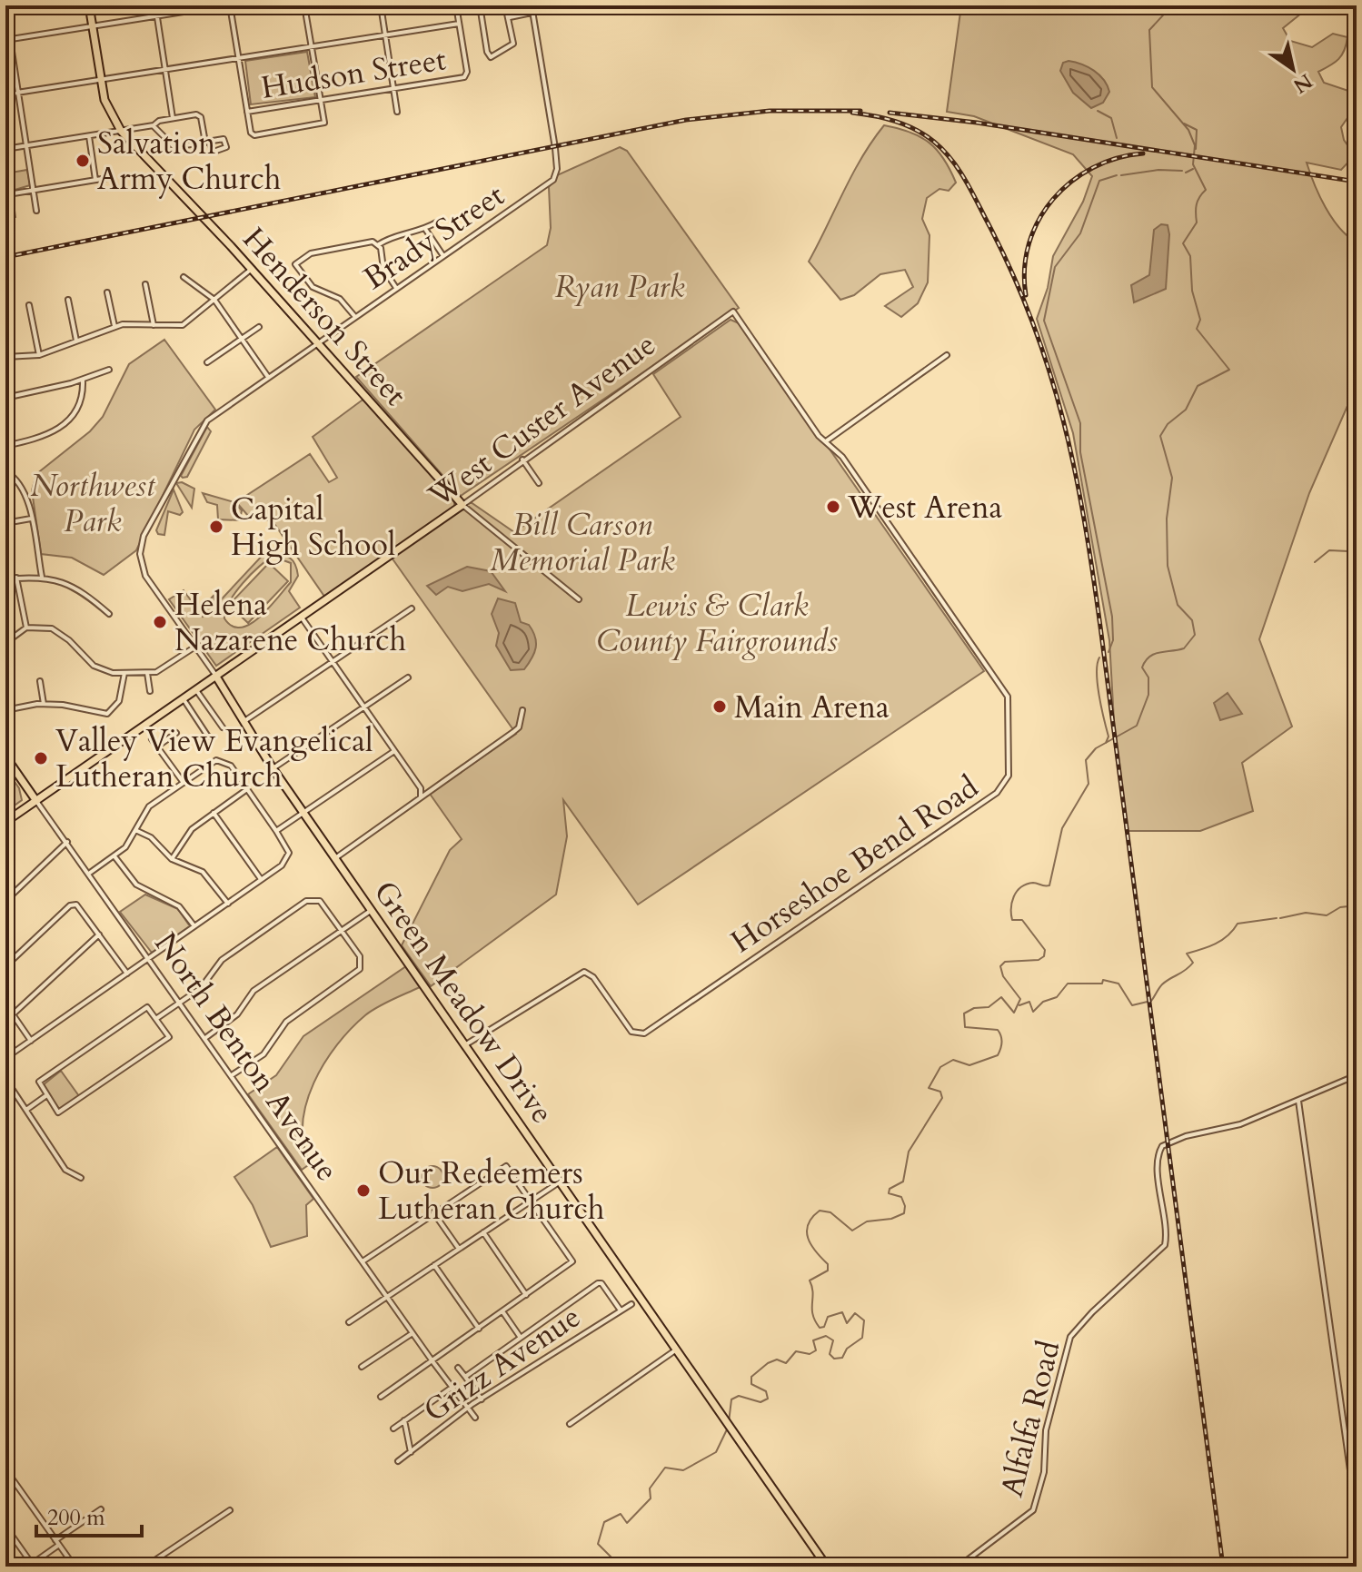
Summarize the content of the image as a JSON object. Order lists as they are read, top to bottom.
{
  "streets": {
    "main road": [
      "Henderson Street",
      "West Custer Avenue",
      "Green Meadow Drive",
      "North Benton Avenue"
    ],
    "street": [
      "Hudson Street",
      "Brady Street",
      "Horseshoe Bend Road",
      "Grizz Avenue",
      "Alfalfa Road"
    ]
  },
  "crossings": [
    ["Brady Street", "Henderson Street"],
    ["Henderson Street", "West Custer Avenue"],
    ["West Custer Avenue", "Horseshoe Bend Road"],
    ["West Custer Avenue", "Green Meadow Drive"],
    ["West Custer Avenue", "North Benton Avenue"],
    ["Horseshoe Bend Road", "Green Meadow Drive"],
    ["North Benton Avenue", "Grizz Avenue"]
  ],
  "parks": [
    "Ryan Park",
    "Northwest Park",
    "Bill Carson Memorial Park",
    "Lewis & Clark County Fairgrounds"
  ],
  "places": [
    "Salvation Army Church",
    "West Arena",
    "Capital High School",
    "Helena Nazarene Church",
    "Main Arena",
    "Valley View Evangelical Lutheran Church",
    "Our Redeemers Lutheran Church"
  ],
  "scale_bar": "200 m",
  "north": "bottom right"
}
